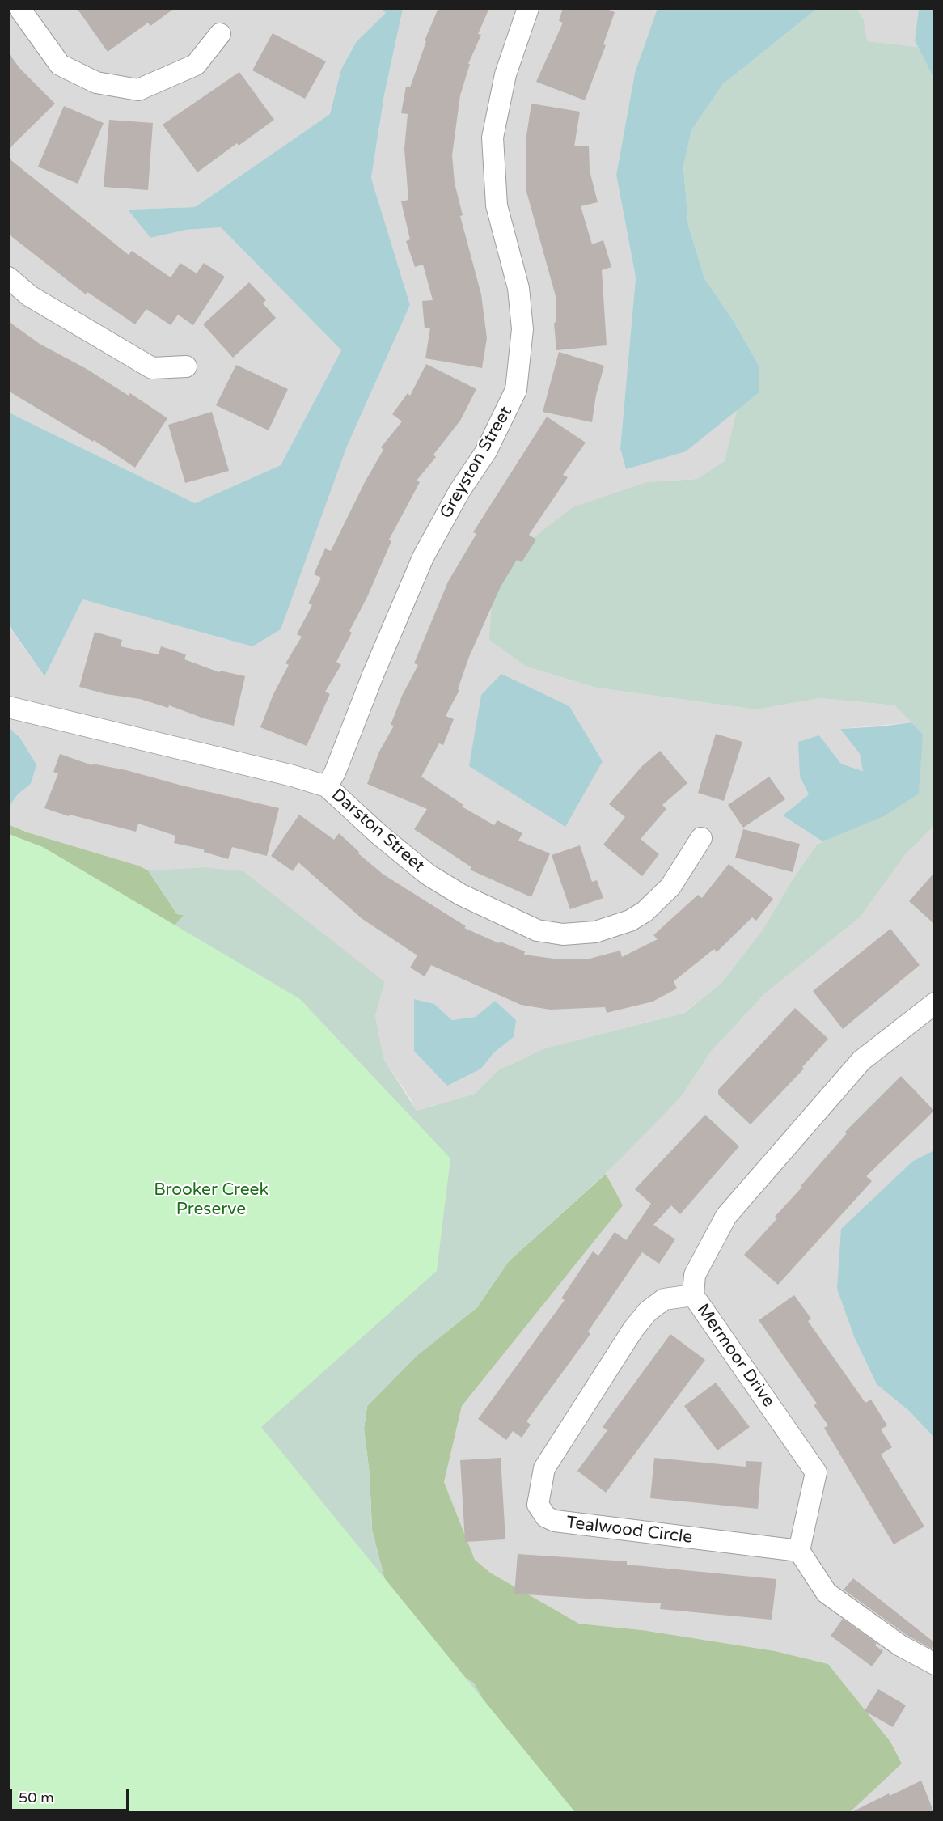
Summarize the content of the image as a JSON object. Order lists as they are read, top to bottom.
{
  "streets": {
    "street": [
      "Greyston Street",
      "Darston Street",
      "Mermoor Drive",
      "Tealwood Circle"
    ]
  },
  "crossings": [
    ["Greyston Street", "Darston Street"],
    ["Mermoor Drive", "Tealwood Circle"]
  ],
  "parks": ["Brooker Creek Preserve"],
  "scale_bar": "50 m"
}
